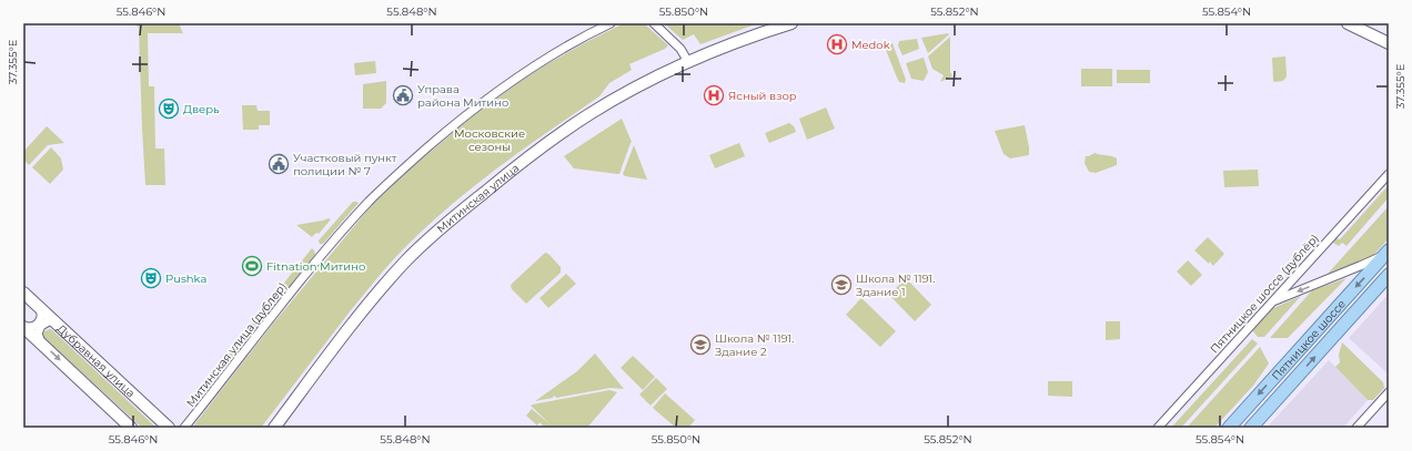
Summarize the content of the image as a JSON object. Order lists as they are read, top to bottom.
{
  "streets": {
    "main road": ["Митинская улица", "Пятницкое шоссе", "Дубравная улица"],
    "street": ["Пятницкое шоссе (дублёр)", "Митинская улица (дублер)"]
  },
  "parks": ["Московские сезоны"],
  "places": {
    "hospital": ["Medok", "Ясный взор"],
    "public building": ["Управа района Митино", "Участковый пункт полиции № 7"],
    "theatre": ["Дверь", "Pushka"],
    "sports": ["Fitnation Митино"],
    "school or university": ["Школа № 1191. Здание 1", "Школа № 1191. Здание 2"]
  },
  "coordinates": [
    "55.846°N",
    "55.848°N",
    "55.850°N",
    "55.852°N",
    "55.854°N",
    "37.355°E"
  ]
}
